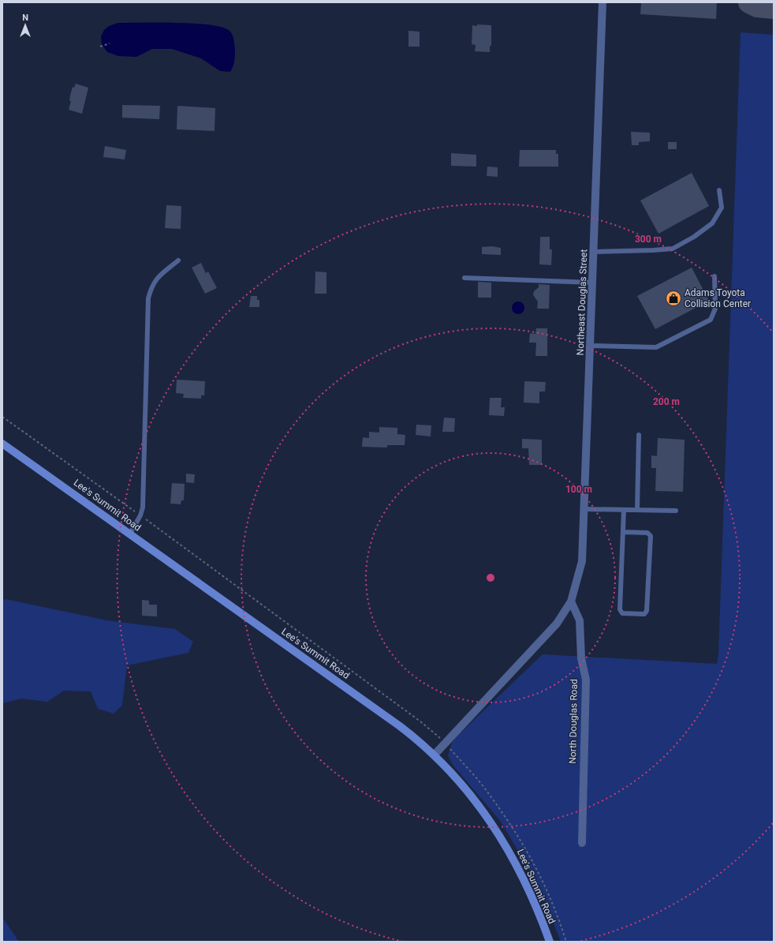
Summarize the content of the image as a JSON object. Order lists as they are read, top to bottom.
{
  "streets": {
    "main road": ["Lee's Summit Road"],
    "street": ["Northeast Douglas Street", "North Douglas Road"]
  },
  "crossings": [
    ["Northeast Douglas Street", "Lee's Summit Road"],
    ["Northeast Douglas Street", "North Douglas Road"]
  ],
  "places": {
    "shop": ["Adams Toyota Collision Center"]
  },
  "north": "top",
  "rings": ["300 m", "200 m", "100 m"]
}
